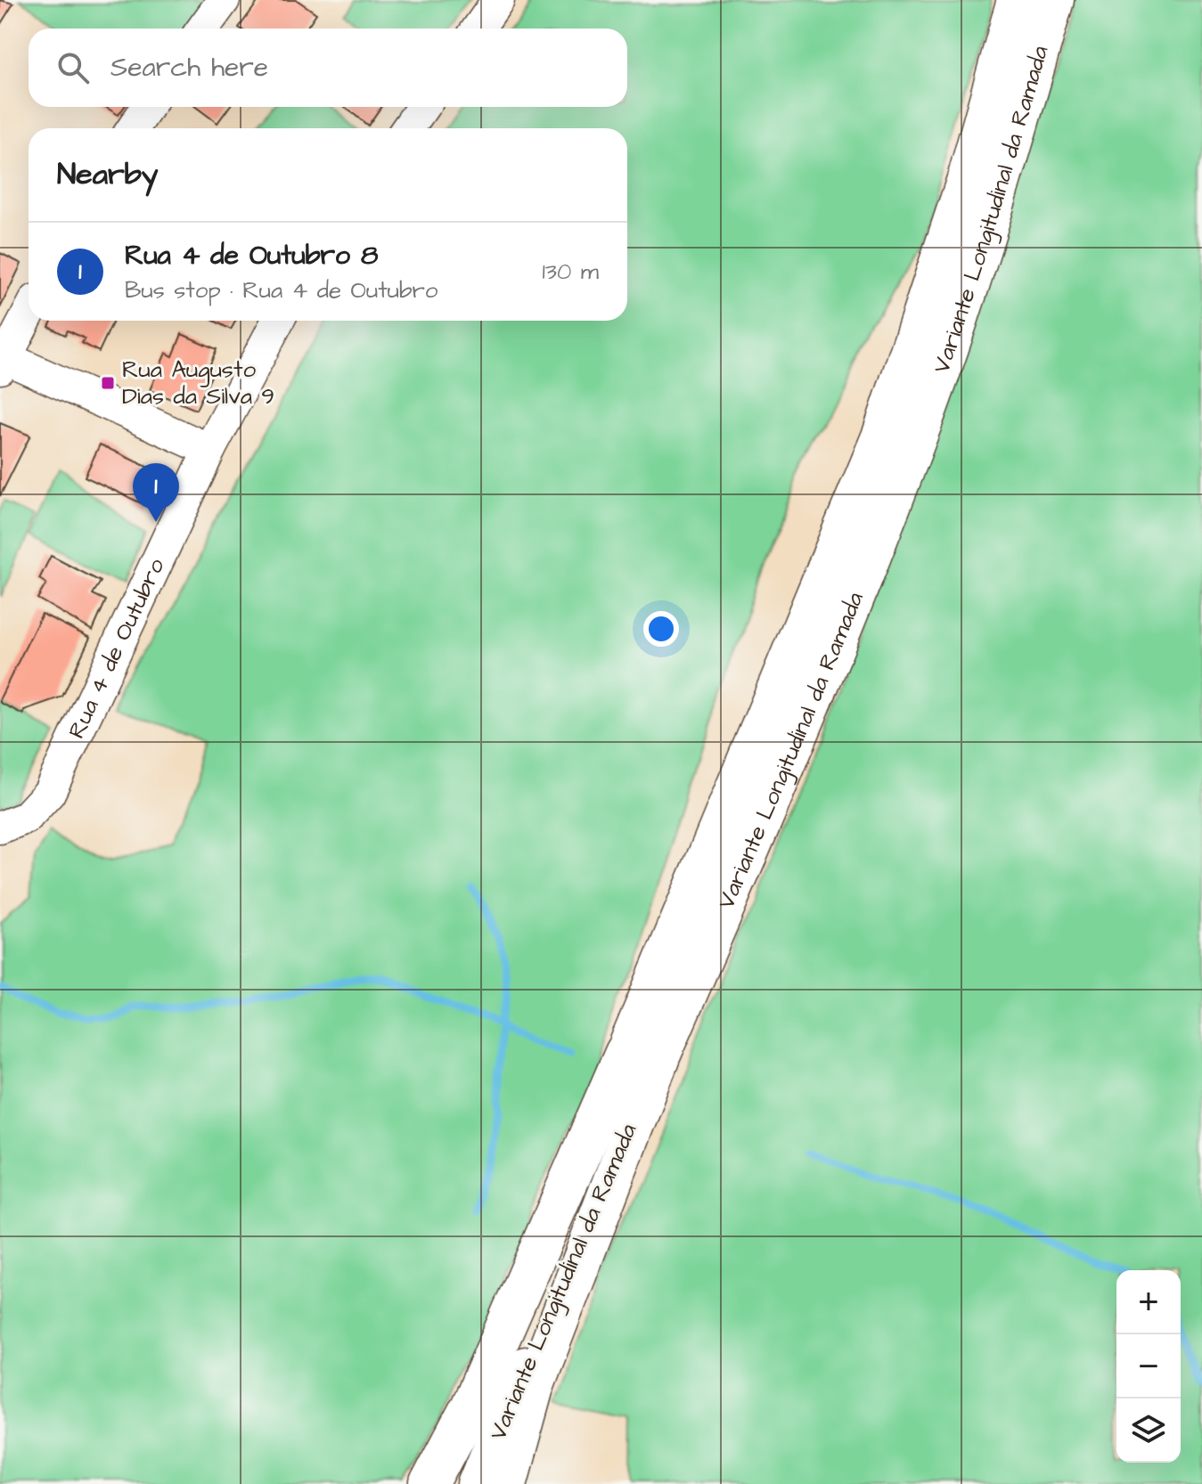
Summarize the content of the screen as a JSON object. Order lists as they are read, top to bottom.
{
  "streets": {
    "main road": ["Variante Longitudinal da Ramada"],
    "street": ["Rua 4 de Outubro"]
  },
  "places": {
    "transit": ["Rua Augusto Dias da Silva 9"]
  },
  "page": {
    "search": "Search here",
    "heading": "Nearby",
    "list": [
      {
        "mark": "1",
        "name": "Rua 4 de Outubro 8",
        "note": "Bus stop · Rua 4 de Outubro",
        "value": "130 m"
      }
    ],
    "pins": "1",
    "map_buttons": ["+", "−"]
  }
}
